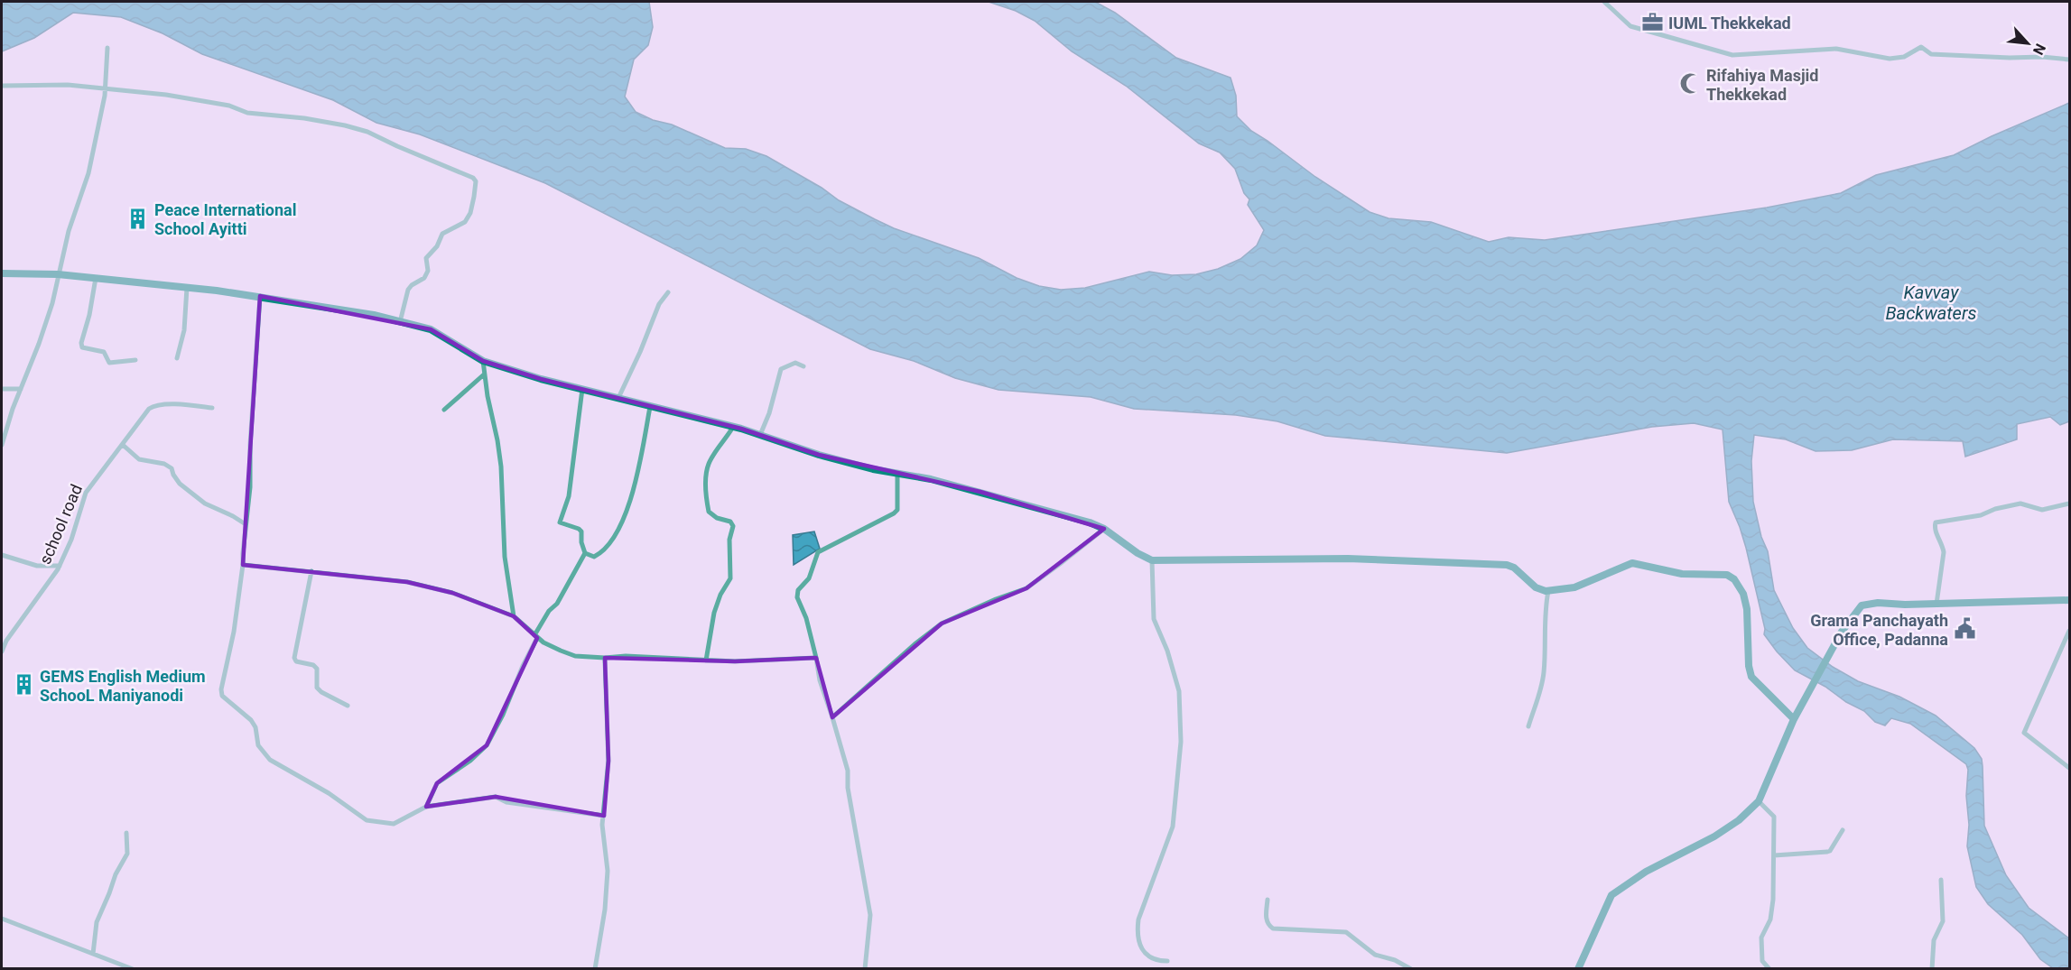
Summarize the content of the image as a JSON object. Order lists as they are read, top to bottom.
{
  "streets": {
    "street": ["school road"]
  },
  "water": ["Kavvay Backwaters"],
  "places": {
    "office": ["IUML Thekkekad"],
    "mosque": ["Rifahiya Masjid Thekkekad"],
    "building": ["Peace International School Ayitti", "GEMS English Medium SchooL Maniyanodi"],
    "public building": ["Grama Panchayath Office, Padanna"]
  },
  "north": "bottom right"
}
